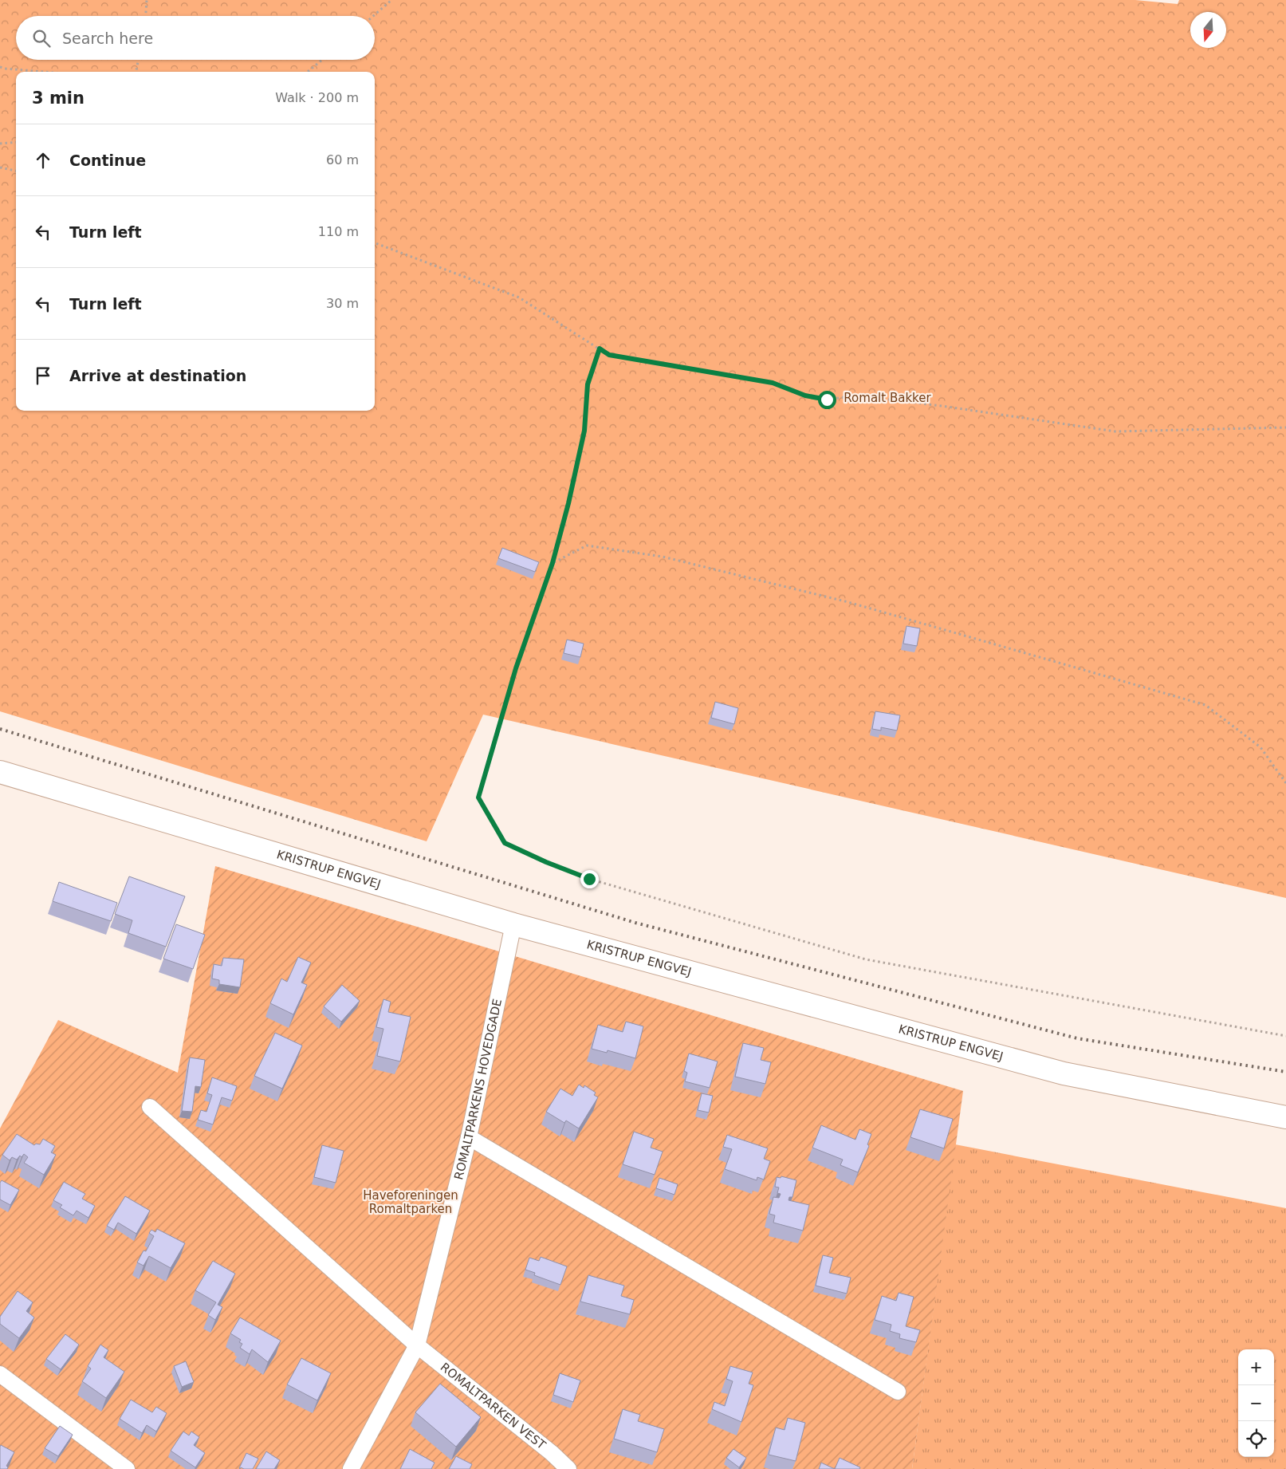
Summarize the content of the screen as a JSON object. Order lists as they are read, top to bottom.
{
  "streets": {
    "street": ["KRISTRUP ENGVEJ"],
    "lane": ["ROMALTPARKENS HOVEDGADE", "ROMALTPARKEN VEST"]
  },
  "crossings": [
    ["KRISTRUP ENGVEJ", "ROMALTPARKENS HOVEDGADE"],
    ["ROMALTPARKENS HOVEDGADE", "ROMALTPARKEN VEST"]
  ],
  "parks": ["Romalt Bakker", "Haveforeningen Romaltparken"],
  "north": "bottom",
  "page": {
    "search": "Search here",
    "heading": ["3 min", "Walk · 200 m"],
    "list": [
      ["Continue", "60 m"],
      ["Turn left", "110 m"],
      ["Turn left", "30 m"],
      "Arrive at destination"
    ],
    "map_buttons": ["+", "−"]
  }
}
